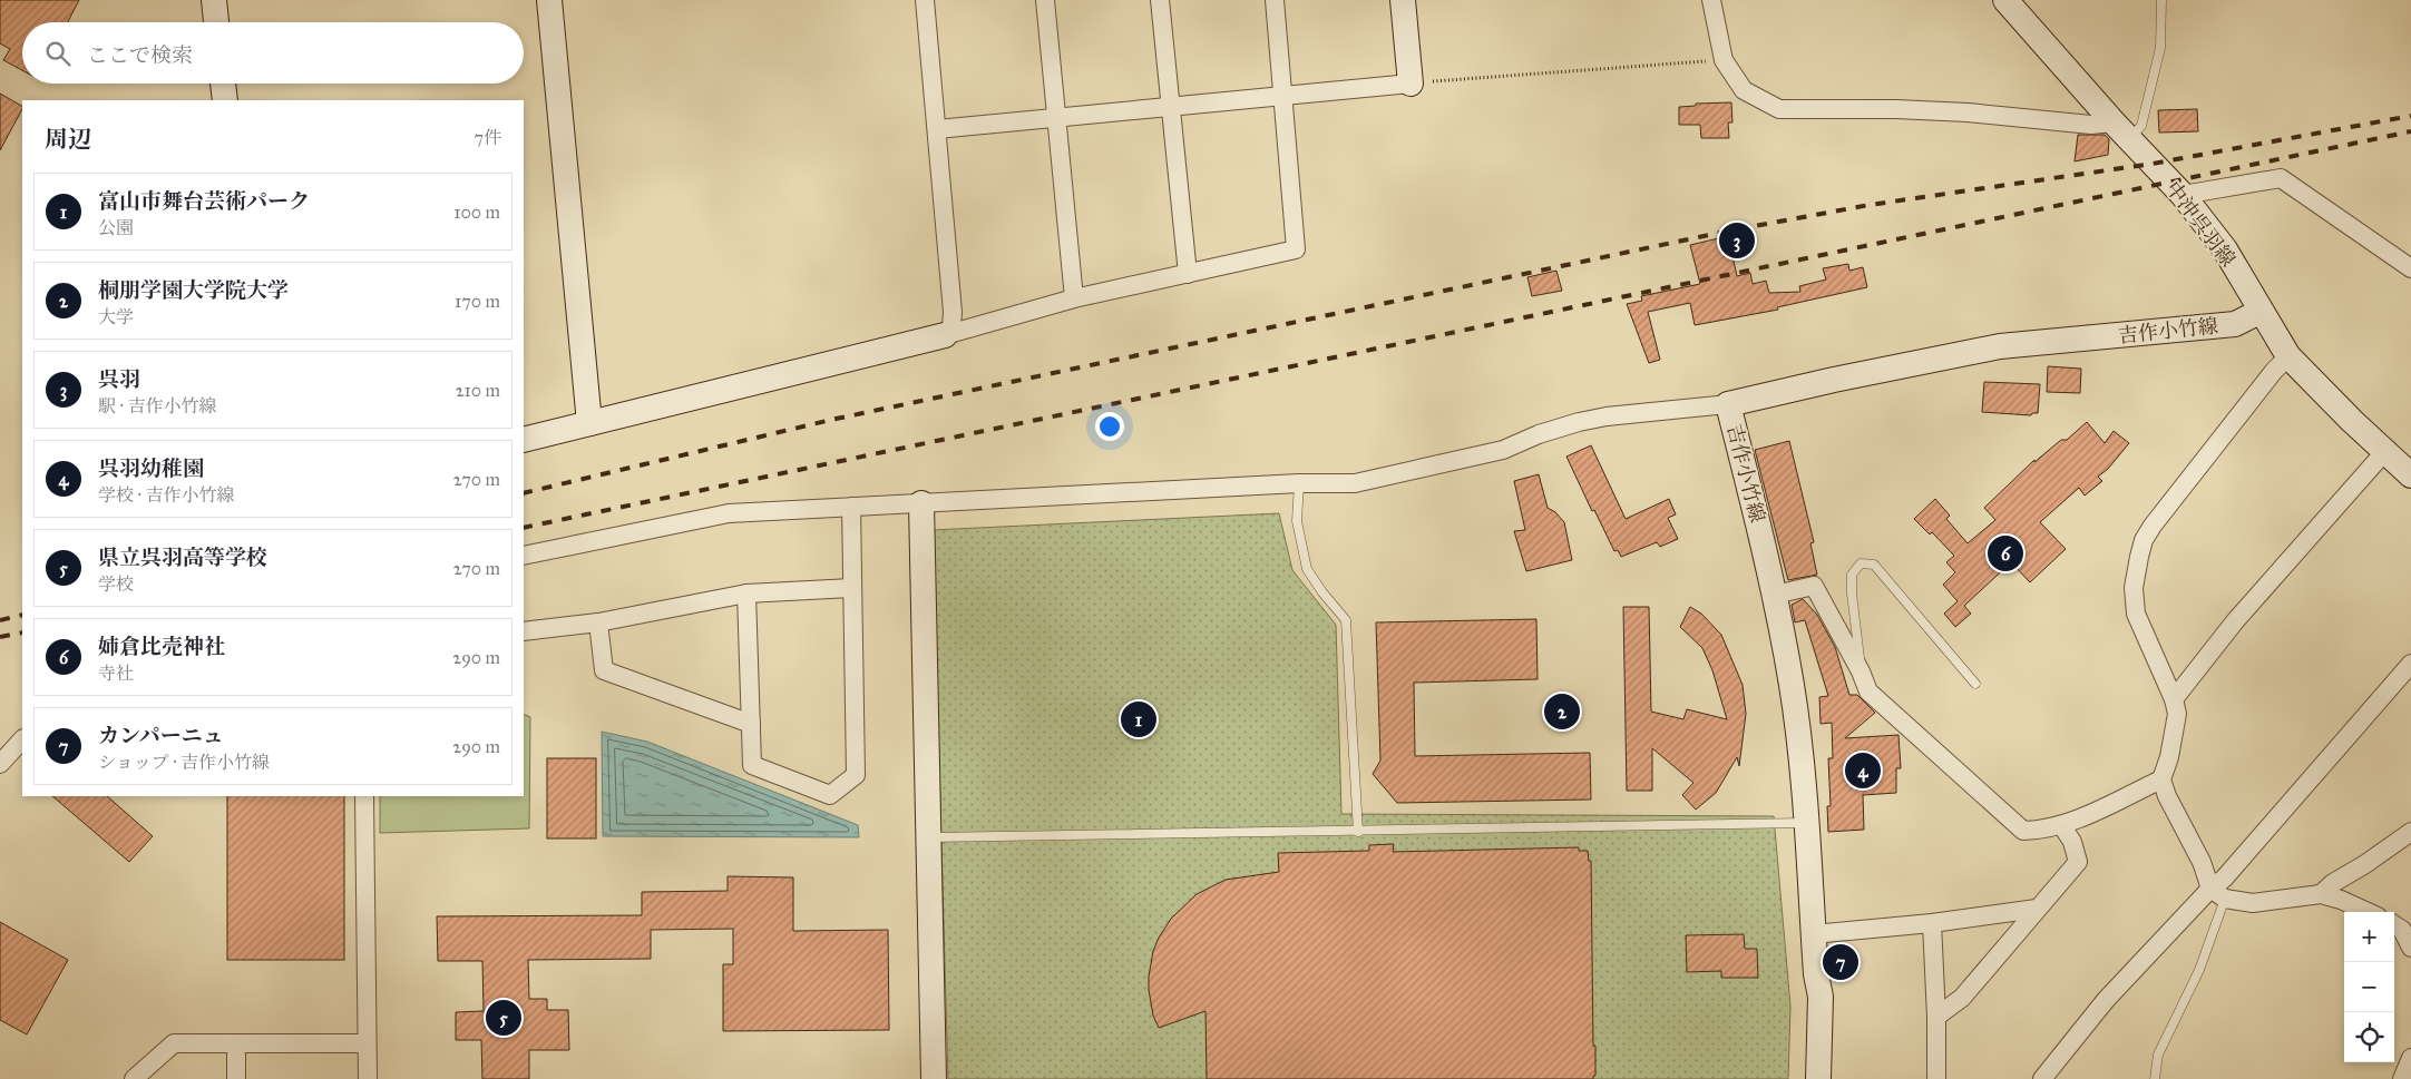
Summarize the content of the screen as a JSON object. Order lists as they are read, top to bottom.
{
  "streets": {
    "main road": ["中沖呉羽線", "吉作小竹線"]
  },
  "crossings": [
    ["中沖呉羽線", "吉作小竹線"]
  ],
  "page": {
    "search": "ここで検索",
    "heading": ["周辺", "7件"],
    "list": [
      {
        "mark": "1",
        "name": "富山市舞台芸術パーク",
        "note": "公園",
        "value": "100 m"
      },
      {
        "mark": "2",
        "name": "桐朋学園大学院大学",
        "note": "大学",
        "value": "170 m"
      },
      {
        "mark": "3",
        "name": "呉羽",
        "note": "駅 · 吉作小竹線",
        "value": "210 m"
      },
      {
        "mark": "4",
        "name": "呉羽幼稚園",
        "note": "学校 · 吉作小竹線",
        "value": "270 m"
      },
      {
        "mark": "5",
        "name": "県立呉羽高等学校",
        "note": "学校",
        "value": "270 m"
      },
      {
        "mark": "6",
        "name": "姉倉比売神社",
        "note": "寺社",
        "value": "290 m"
      },
      {
        "mark": "7",
        "name": "カンパーニュ",
        "note": "ショップ · 吉作小竹線",
        "value": "290 m"
      }
    ],
    "pins": [
      "3",
      "6",
      "2",
      "1",
      "4",
      "7",
      "5"
    ],
    "map_buttons": ["+", "−"]
  }
}
